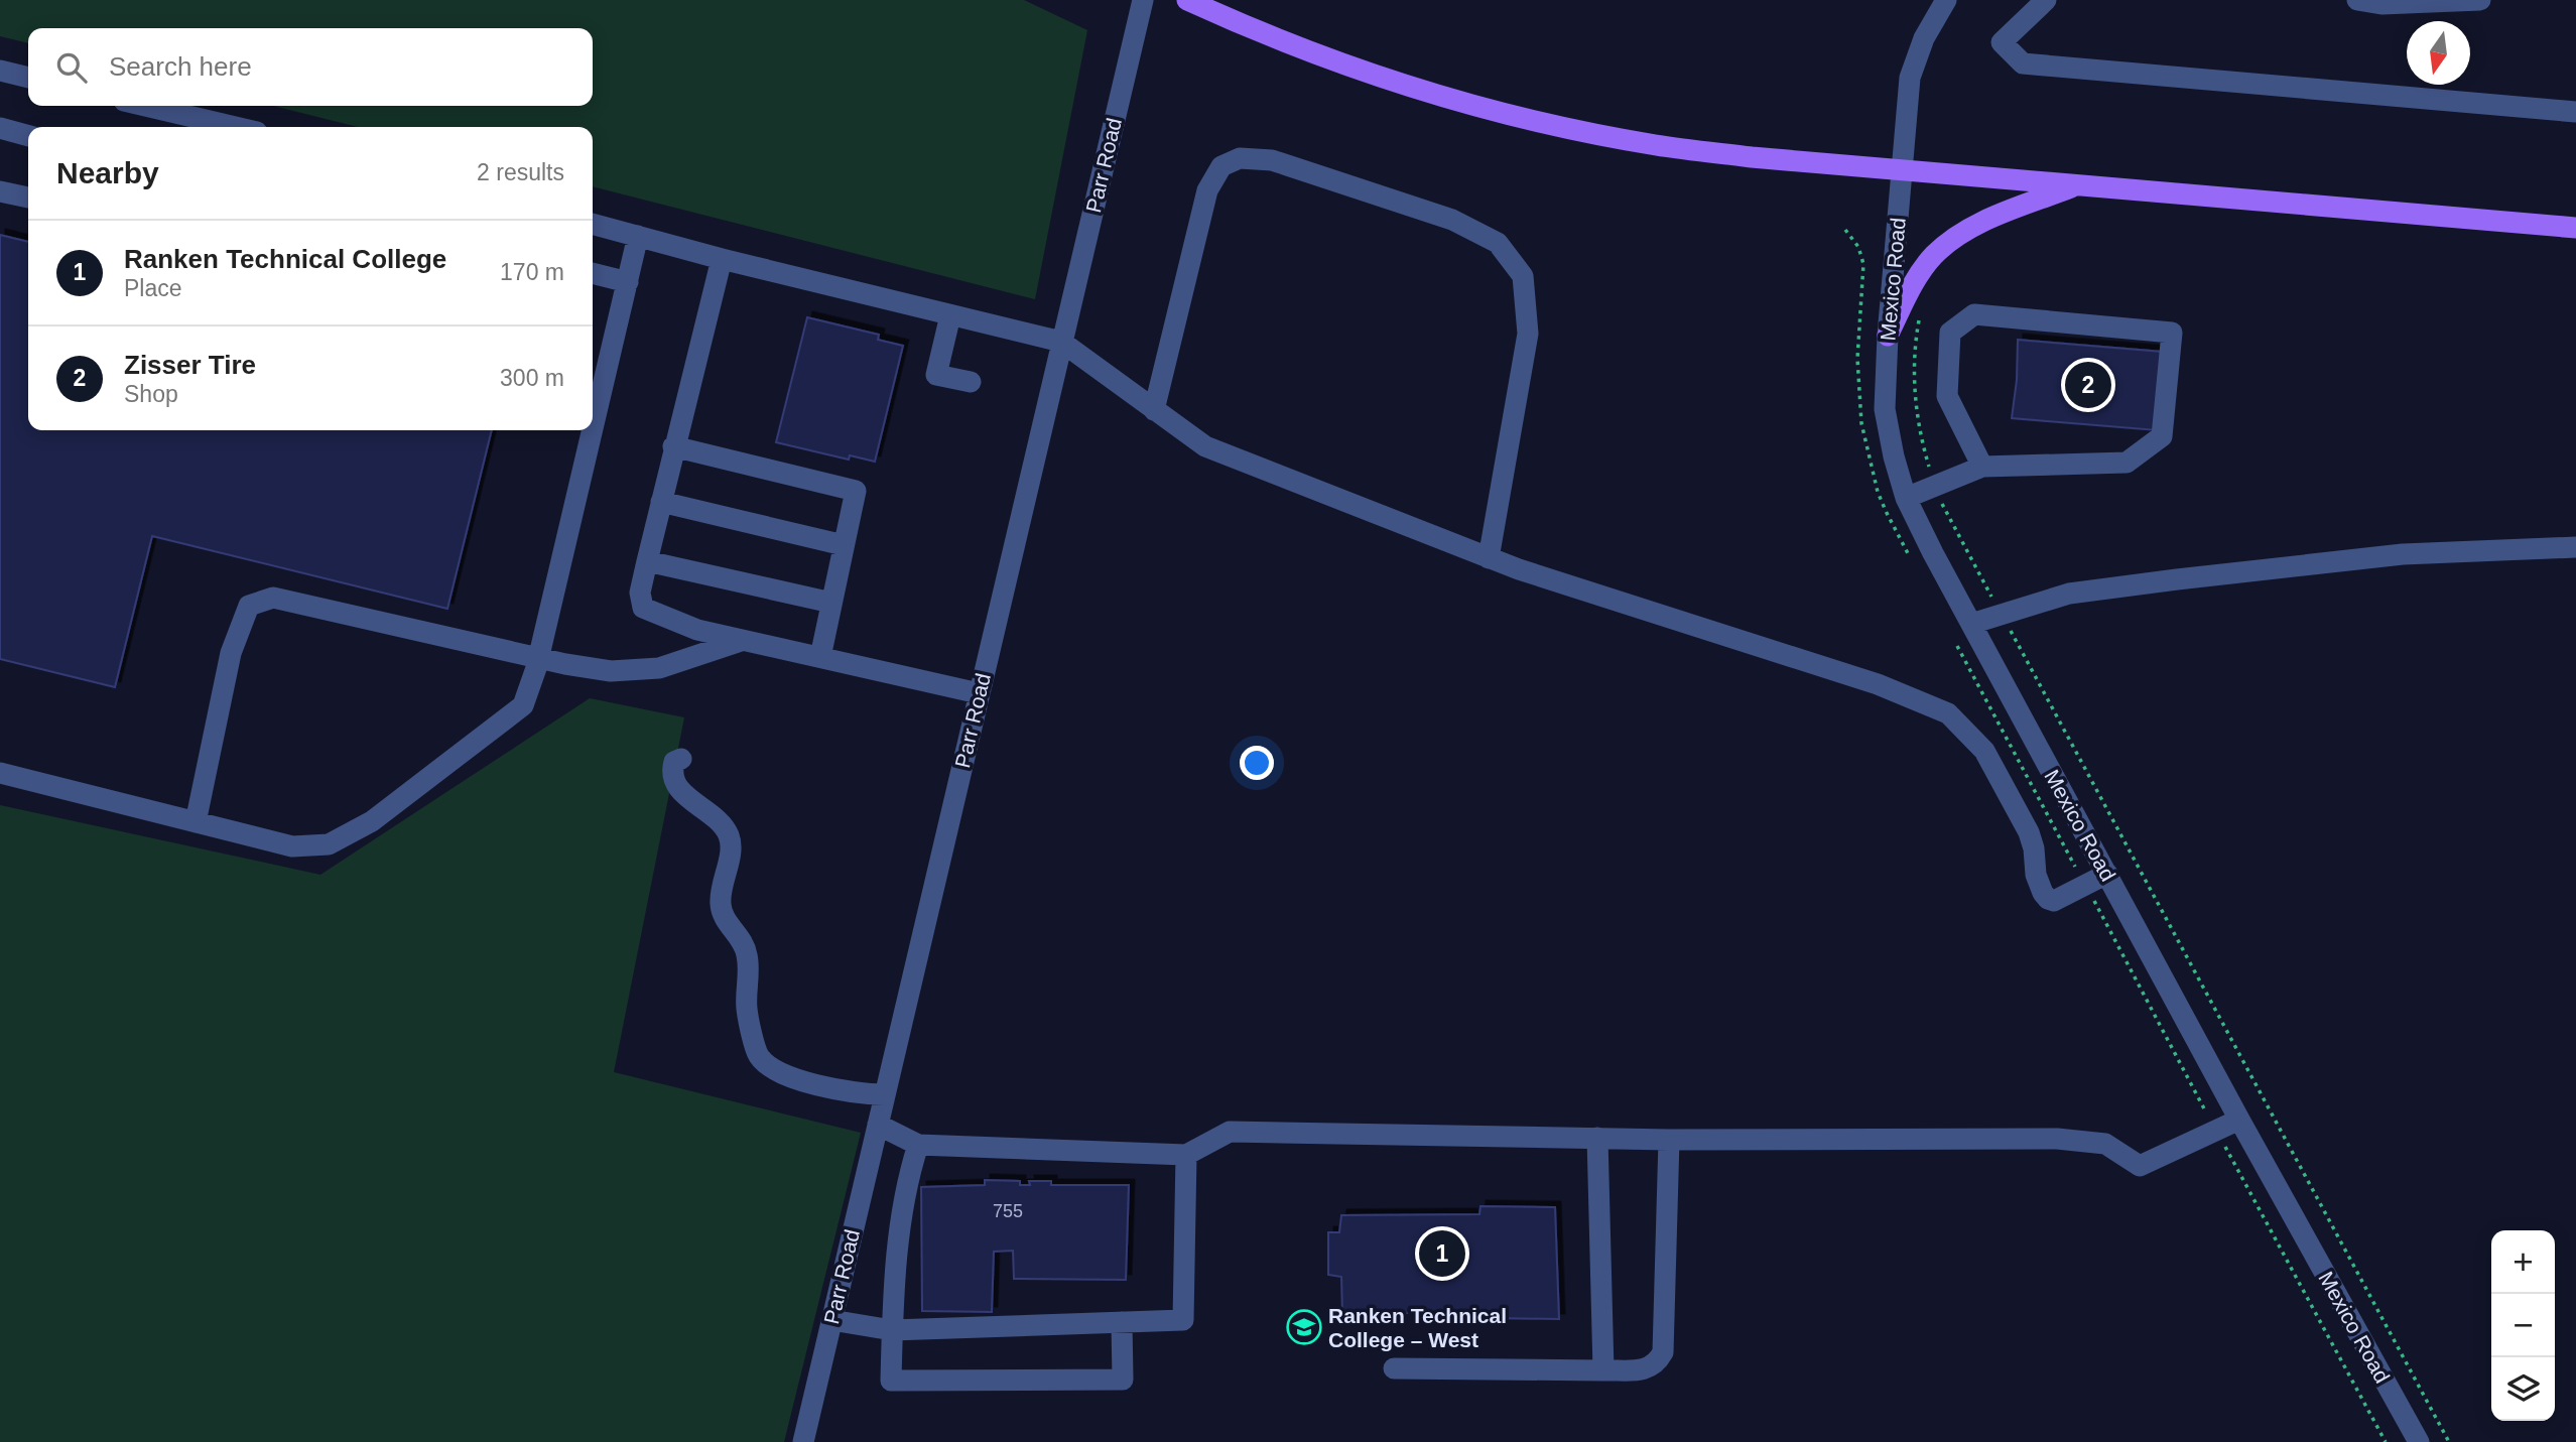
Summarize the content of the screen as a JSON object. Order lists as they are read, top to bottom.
{
  "streets": {
    "street": ["Parr Road", "Mexico Road"]
  },
  "places": {
    "school or university": ["Ranken Technical College – West"]
  },
  "house_numbers": ["755"],
  "north": "bottom",
  "page": {
    "search": "Search here",
    "heading": ["Nearby", "2 results"],
    "list": [
      {
        "mark": "1",
        "name": "Ranken Technical College",
        "note": "Place",
        "value": "170 m"
      },
      {
        "mark": "2",
        "name": "Zisser Tire",
        "note": "Shop",
        "value": "300 m"
      }
    ],
    "pins": ["2", "1"],
    "map_buttons": ["+", "−"]
  }
}
